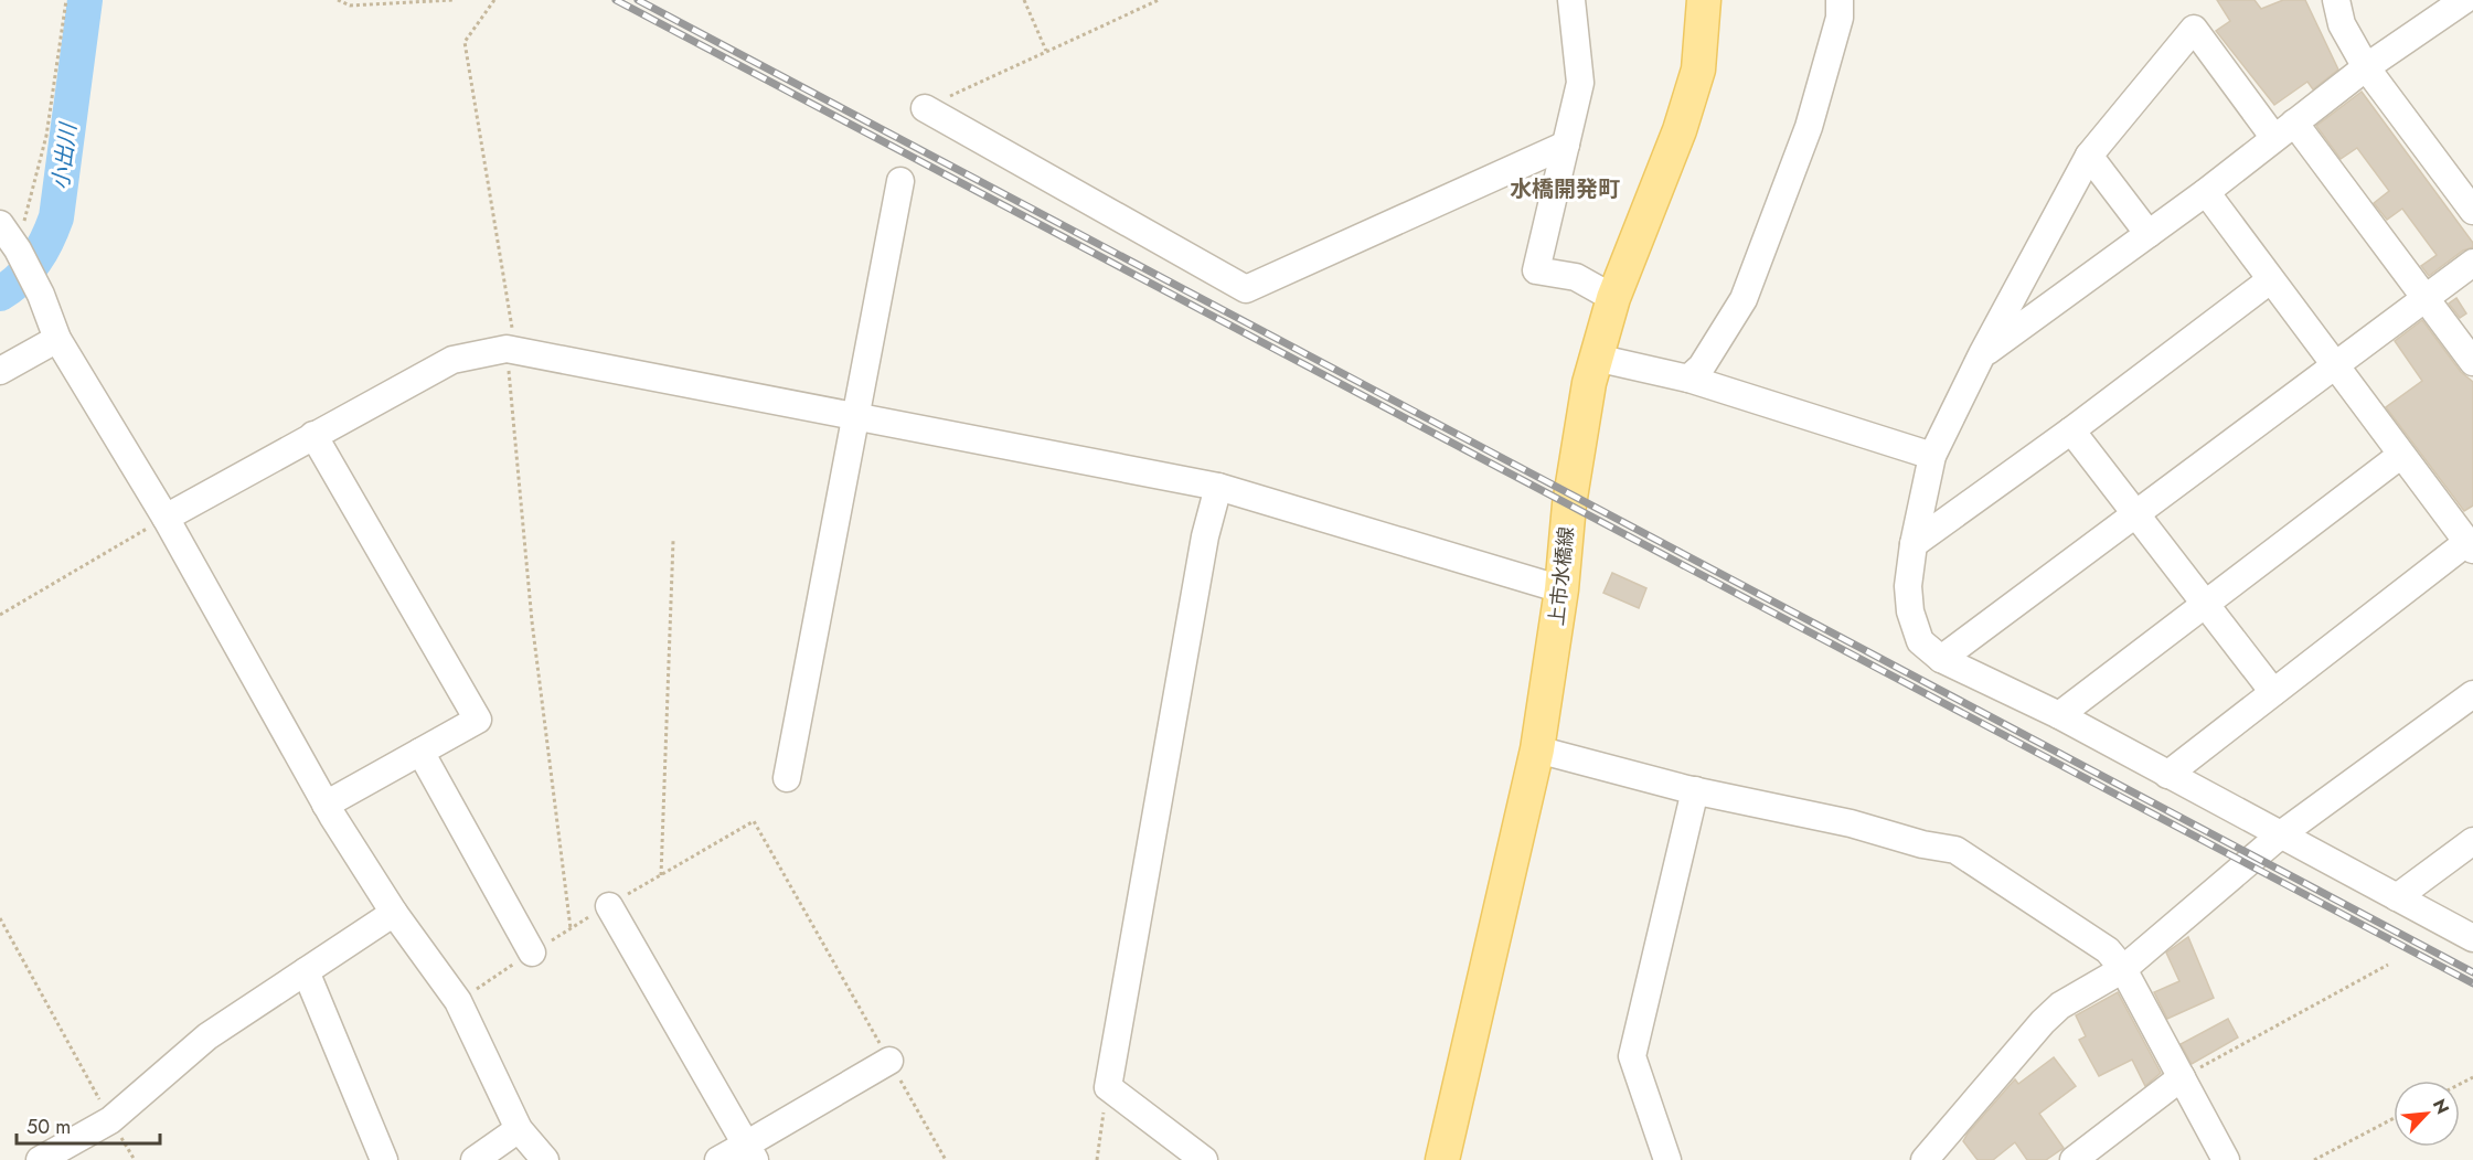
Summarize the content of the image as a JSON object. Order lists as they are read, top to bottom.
{
  "streets": {
    "main road": ["上市水橋線"]
  },
  "districts": ["水橋開発町"],
  "water": ["小出川"],
  "scale_bar": "50 m",
  "north": "top right"
}
